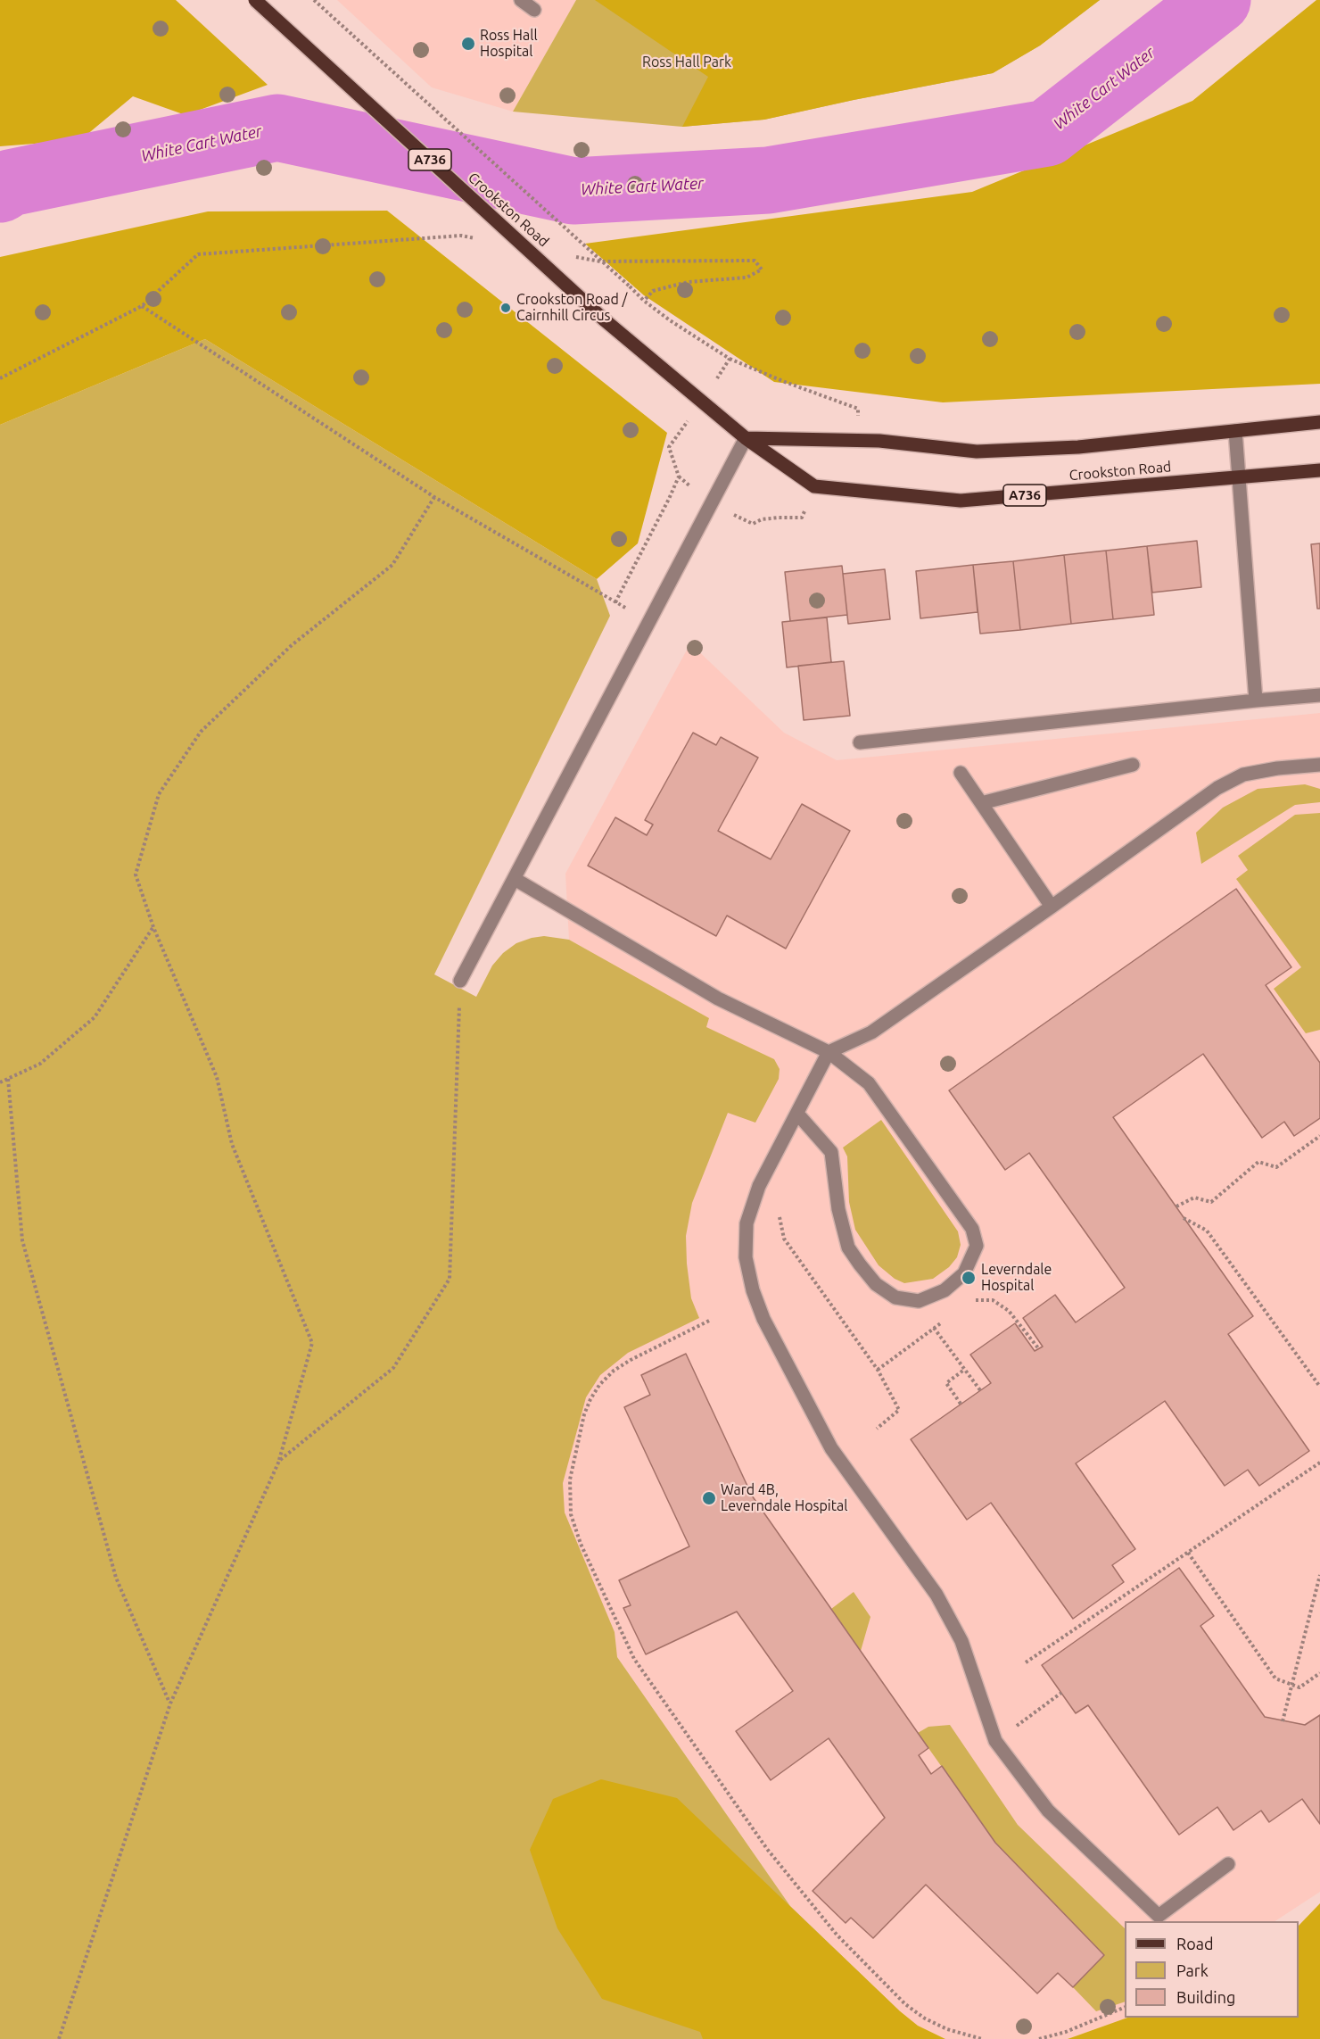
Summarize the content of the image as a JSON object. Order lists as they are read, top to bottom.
{
  "streets": {
    "main road": ["A736", "Crookston Road"]
  },
  "water": ["White Cart Water"],
  "parks": ["Ross Hall Park"],
  "places": [
    "Ross Hall Hospital",
    "Crookston Road / Cairnhill Circus",
    "Leverndale Hospital",
    "Ward 4B, Leverndale Hospital"
  ],
  "legend": ["Road", "Park", "Building"]
}
